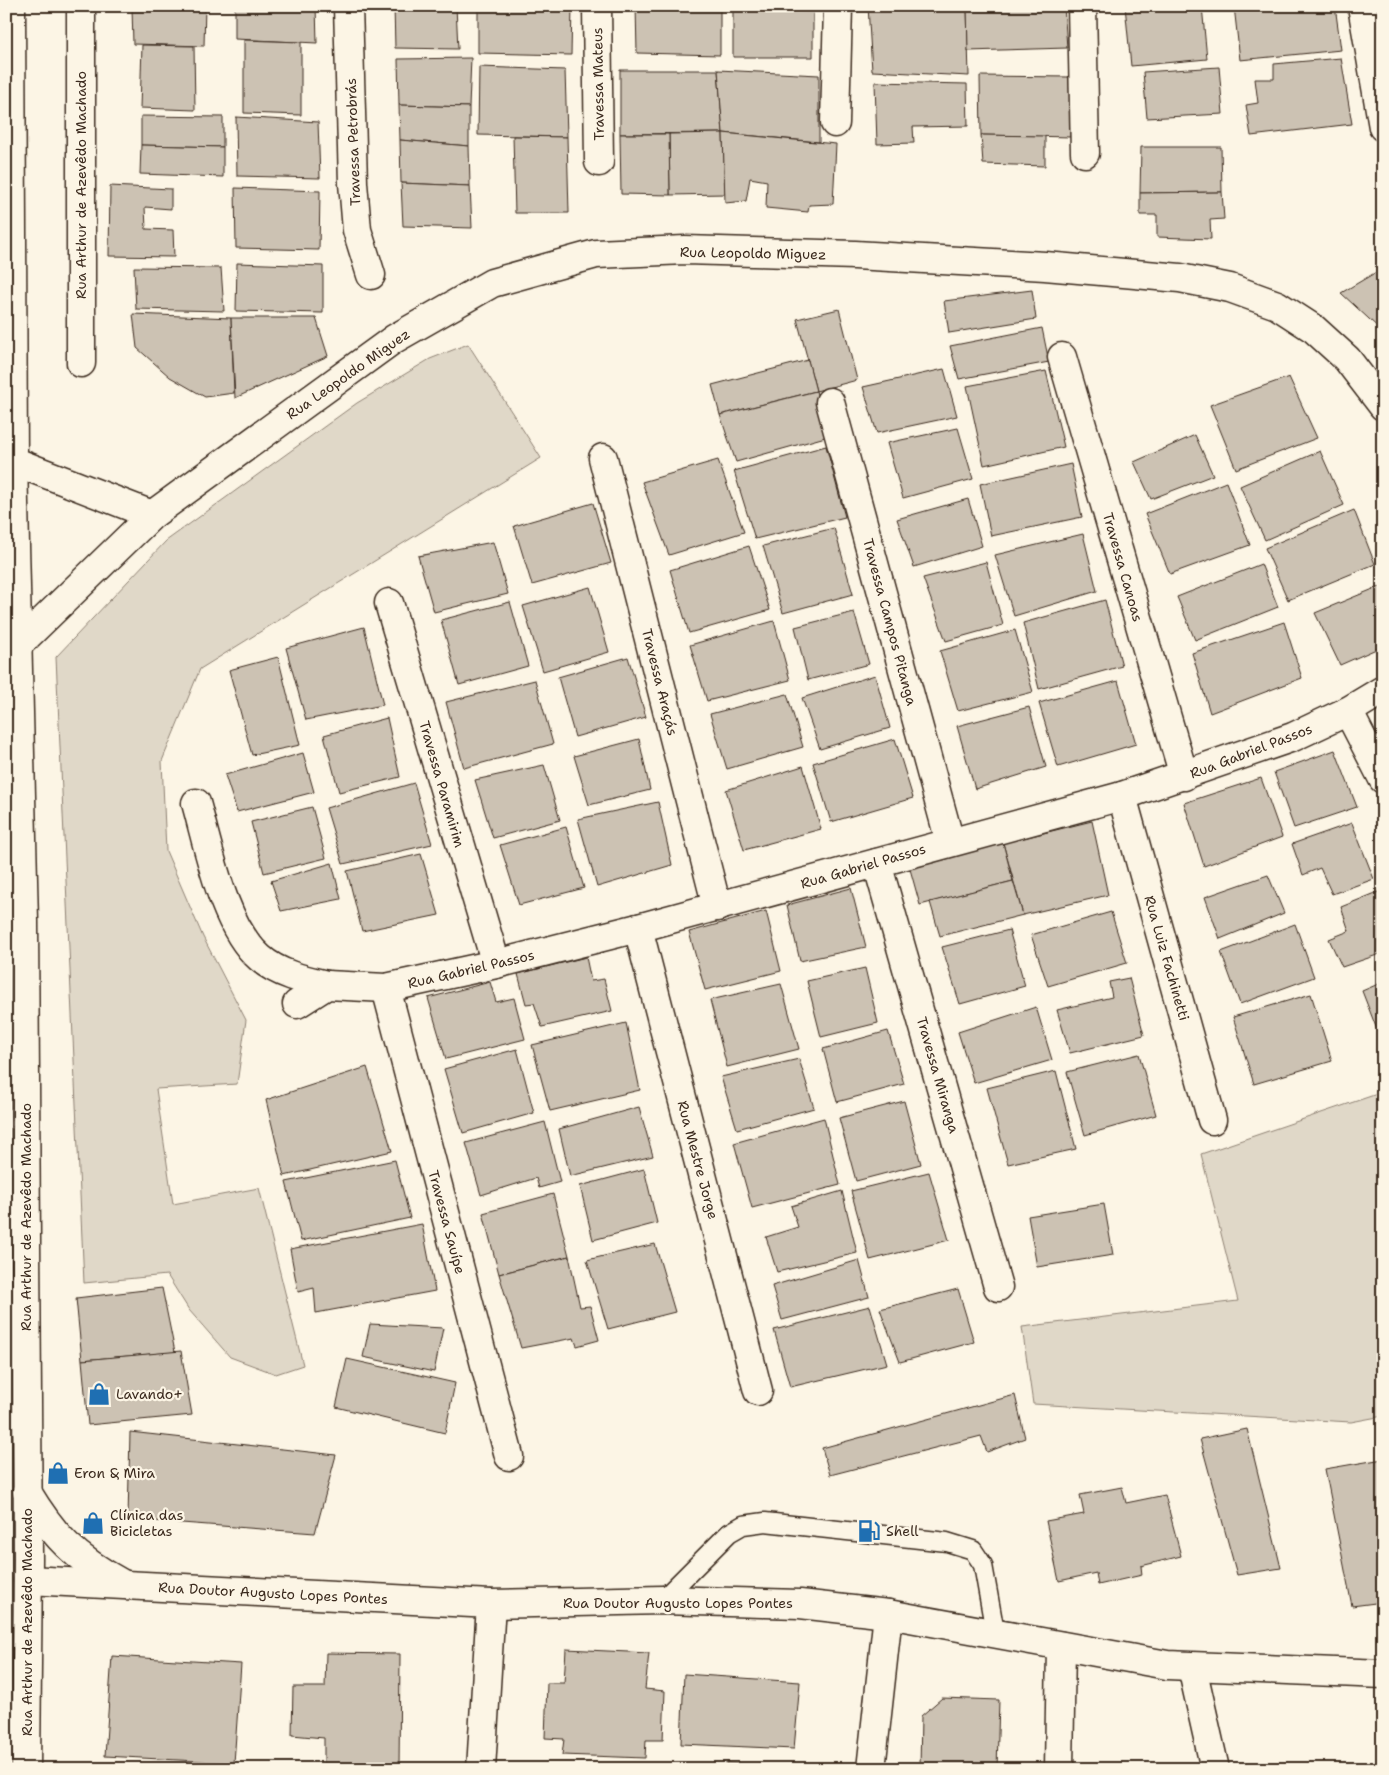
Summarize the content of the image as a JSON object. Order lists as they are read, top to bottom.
{
  "streets": {
    "street": [
      "Travessa Mateus",
      "Travessa Petrobrás",
      "Rua Arthur de Azevêdo Machado",
      "Rua Leopoldo Miguez",
      "Travessa Canoas",
      "Travessa Campos Pitanga",
      "Travessa Araçás",
      "Rua Gabriel Passos",
      "Travessa Paramirim",
      "Rua Luiz Fachinetti",
      "Travessa Miranga",
      "Rua Mestre Jorge",
      "Travessa Sauípe",
      "Rua Doutor Augusto Lopes Pontes"
    ]
  },
  "crossings": [
    ["Rua Arthur de Azevêdo Machado", "Rua Leopoldo Miguez"],
    ["Rua Arthur de Azevêdo Machado", "Rua Doutor Augusto Lopes Pontes"],
    ["Travessa Canoas", "Rua Gabriel Passos"],
    ["Travessa Campos Pitanga", "Rua Gabriel Passos"],
    ["Travessa Araçás", "Rua Gabriel Passos"],
    ["Rua Gabriel Passos", "Travessa Paramirim"],
    ["Rua Gabriel Passos", "Rua Luiz Fachinetti"],
    ["Rua Gabriel Passos", "Travessa Miranga"],
    ["Rua Gabriel Passos", "Rua Mestre Jorge"],
    ["Rua Gabriel Passos", "Travessa Sauípe"]
  ],
  "places": {
    "shop": ["Lavando+", "Eron & Mira", "Clínica das Bicicletas"],
    "fuel station": ["Shell"]
  }
}
